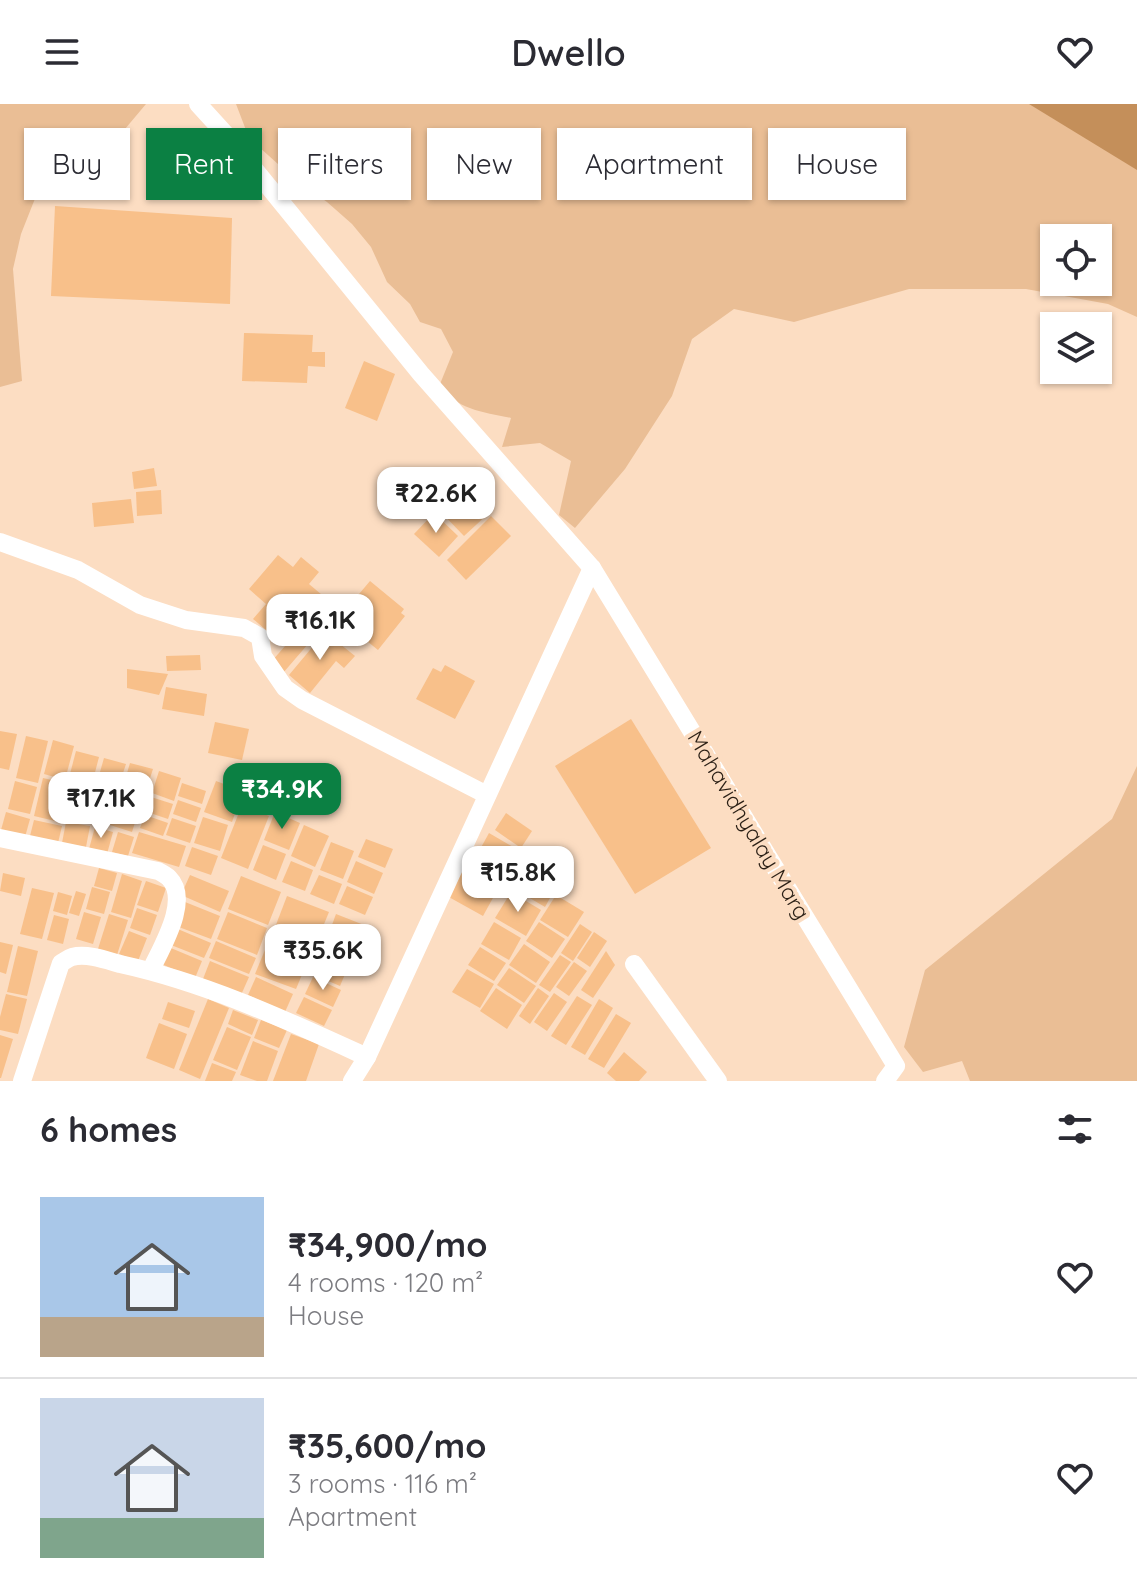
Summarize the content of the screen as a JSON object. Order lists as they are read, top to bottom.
{
  "streets": {
    "street": ["Mahavidhyalay Marg"]
  },
  "page": {
    "header": "Dwello",
    "chip": [
      "Buy",
      "Rent",
      "Filters",
      "New",
      "Apartment",
      "House"
    ],
    "price": [
      "₹22.6K",
      "₹16.1K",
      "₹34.9K",
      "₹17.1K",
      "₹15.8K",
      "₹35.6K"
    ],
    "heading": "6 homes",
    "list": [
      {
        "name": "₹34,900/mo",
        "note": "4 rooms · 120 m² · House"
      },
      {
        "name": "₹35,600/mo",
        "note": "3 rooms · 116 m² · Apartment"
      }
    ]
  }
}
